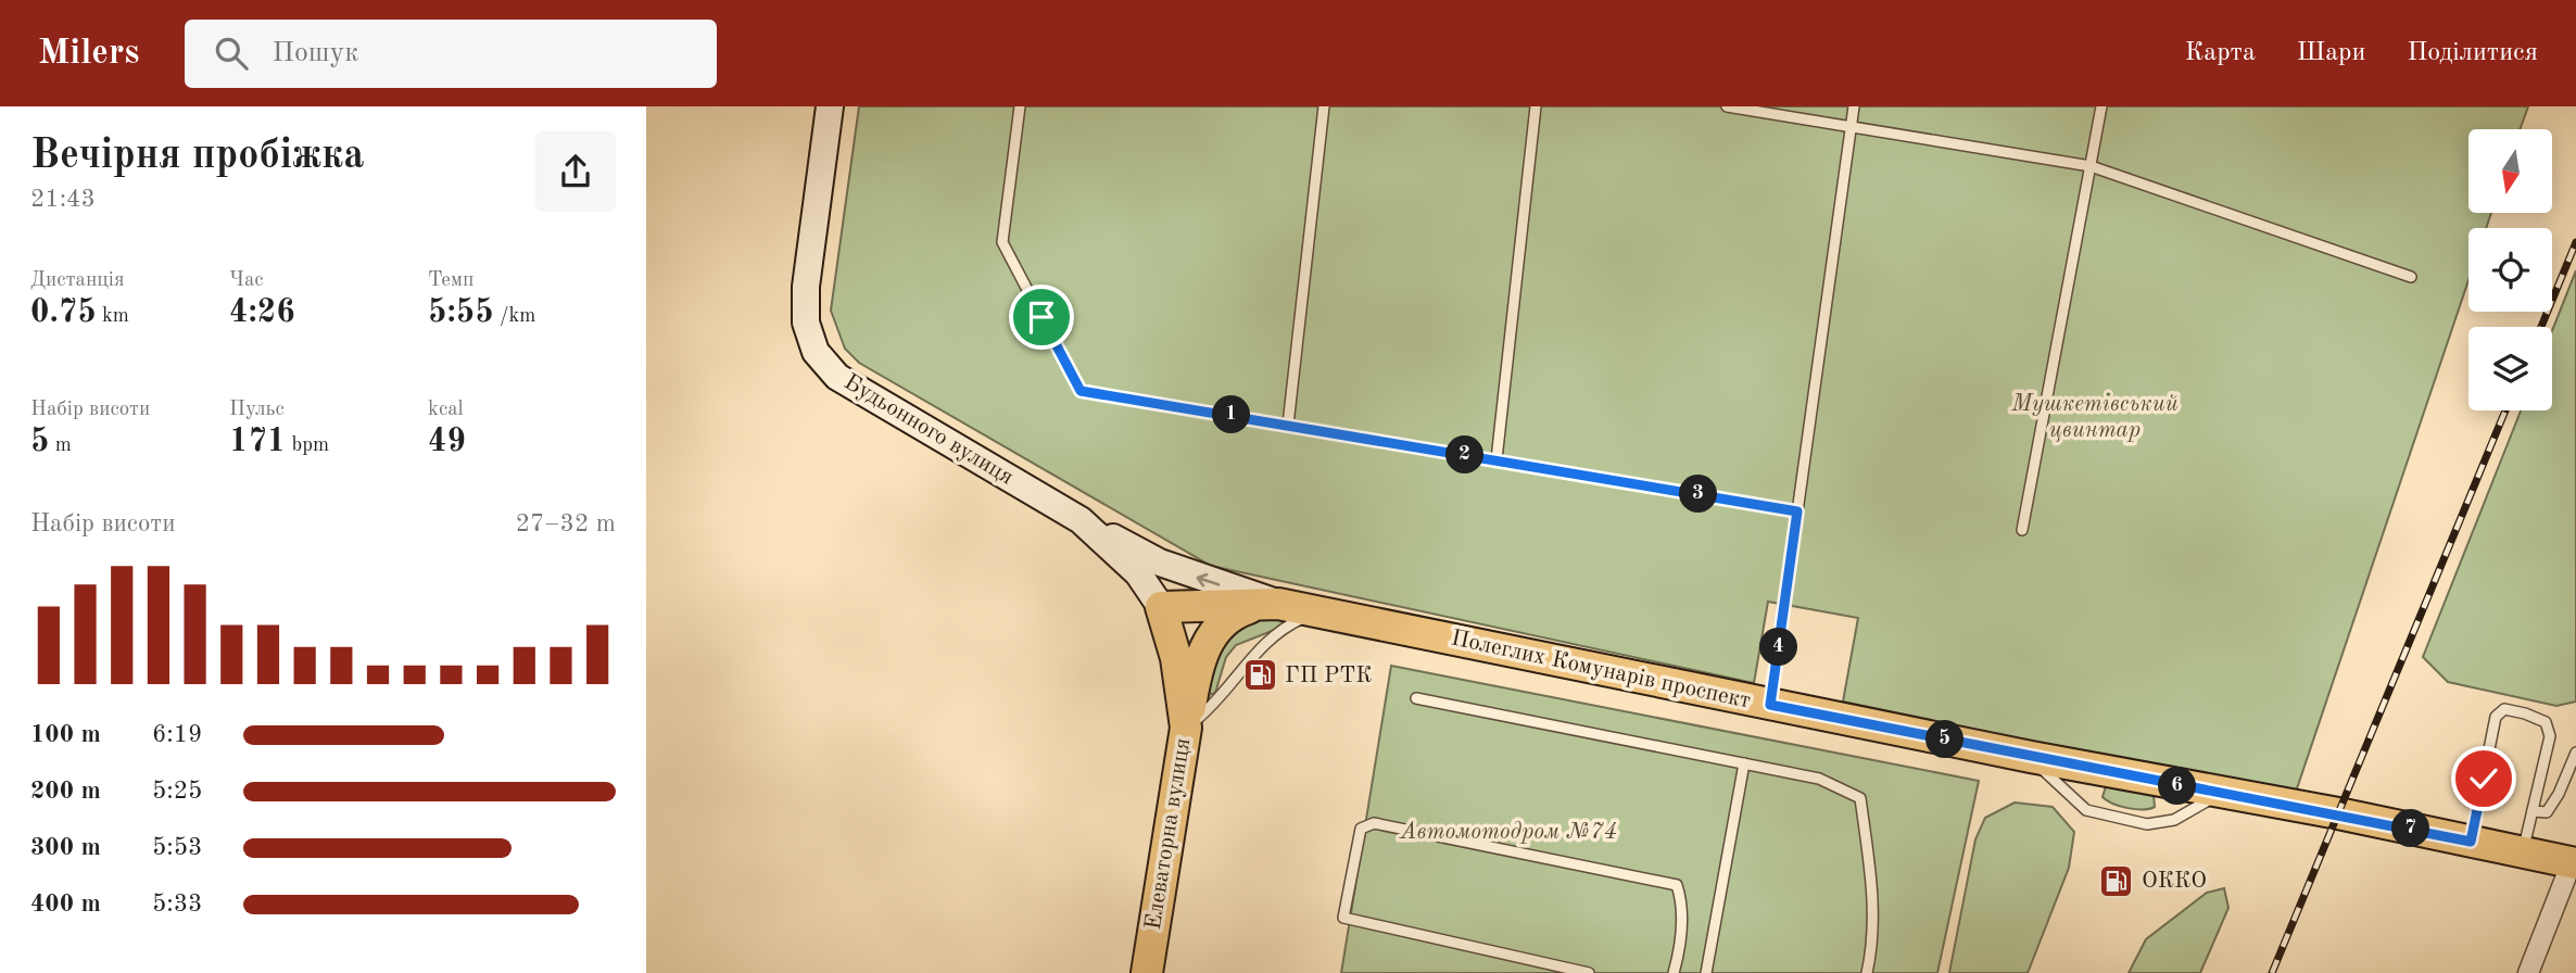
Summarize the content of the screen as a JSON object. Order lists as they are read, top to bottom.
{
  "streets": {
    "main road": ["Будьонного вулиця", "Полеглих Комунарів проспект", "Елеваторна вулиця"]
  },
  "crossings": [
    ["Будьонного вулиця", "Полеглих Комунарів проспект"],
    ["Будьонного вулиця", "Елеваторна вулиця"],
    ["Полеглих Комунарів проспект", "Елеваторна вулиця"]
  ],
  "parks": ["Мушкетівський цвинтар", "Автомотодром №74"],
  "places": {
    "fuel station": ["ГП РТК", "ОККО"]
  },
  "north": "bottom",
  "page": {
    "header": "Milers",
    "search": "Пошук",
    "nav": ["Карта", "Шари", "Поділитися"],
    "heading": ["Вечірня пробіжка", "21:43"],
    "stats": [
      ["Дистанція", "0.75 km"],
      ["Час", "4:26"],
      ["Темп", "5:55 /km"],
      ["Набір висоти", "5 m"],
      ["Пульс", "171 bpm"],
      ["kcal", "49"]
    ],
    "pins": [
      "1",
      "2",
      "3",
      "4",
      "5",
      "6",
      "7"
    ],
    "chart": ["Набір висоти", "27–32 m"],
    "list": [
      {
        "name": "100 m",
        "note": "6:19"
      },
      {
        "name": "200 m",
        "note": "5:25"
      },
      {
        "name": "300 m",
        "note": "5:53"
      },
      {
        "name": "400 m",
        "note": "5:33"
      }
    ]
  }
}
